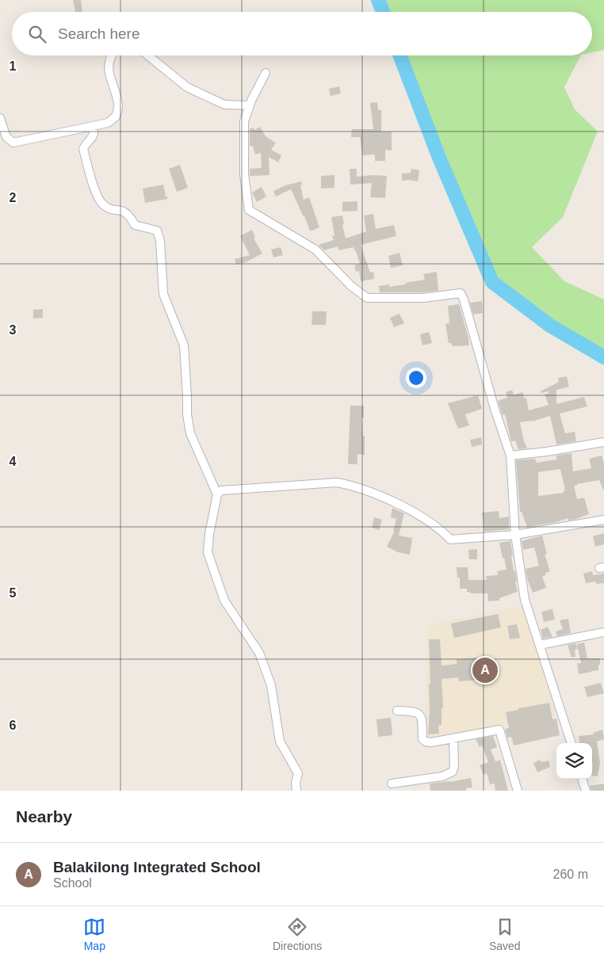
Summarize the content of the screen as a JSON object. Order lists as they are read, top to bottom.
{
  "page": {
    "search": "Search here",
    "pins": "A",
    "heading": "Nearby",
    "list": [
      {
        "mark": "A",
        "name": "Balakilong Integrated School",
        "note": "School",
        "value": "260 m"
      }
    ],
    "nav": ["Map", "Directions", "Saved"]
  },
  "grid": {
    "rows": [
      "1",
      "2",
      "3",
      "4",
      "5",
      "6"
    ]
  }
}
